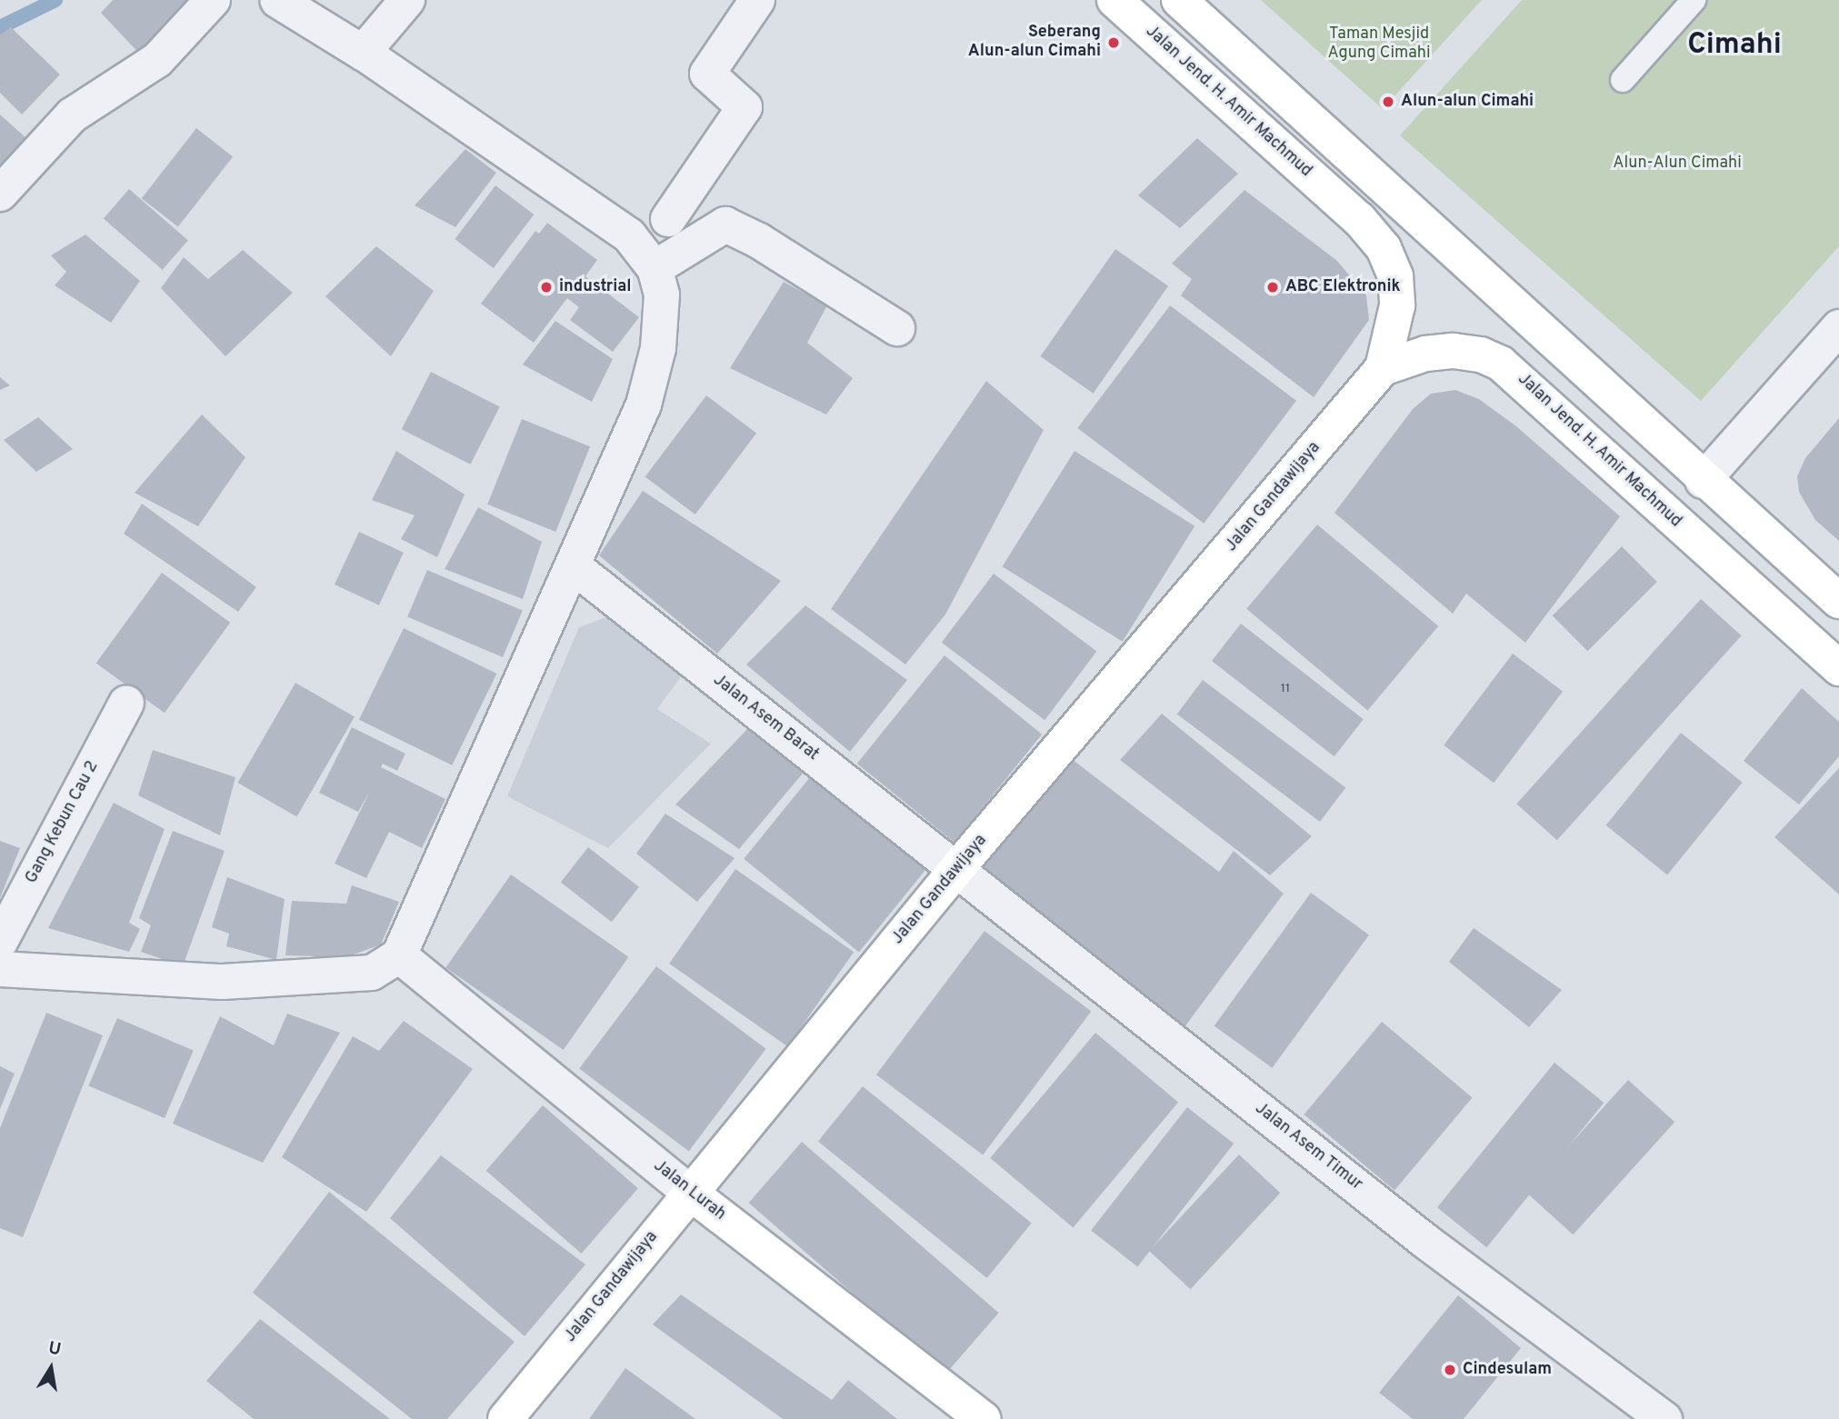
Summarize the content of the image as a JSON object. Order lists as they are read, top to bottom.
{
  "streets": {
    "main road": ["Jalan Jend. H. Amir Machmud", "Jalan Gandawijaya", "Jalan Lurah"],
    "street": ["Jalan Asem Barat", "Gang Kebun Cau 2", "Jalan Asem Timur"]
  },
  "crossings": [
    ["Jalan Jend. H. Amir Machmud", "Jalan Gandawijaya"],
    ["Jalan Gandawijaya", "Jalan Asem Barat"],
    ["Jalan Gandawijaya", "Jalan Asem Timur"],
    ["Jalan Gandawijaya", "Jalan Lurah"],
    ["Jalan Asem Barat", "Jalan Asem Timur"]
  ],
  "districts": ["Cimahi"],
  "parks": ["Taman Mesjid Agung Cimahi", "Alun-Alun Cimahi"],
  "places": [
    "Seberang Alun-alun Cimahi",
    "Alun-alun Cimahi",
    "industrial",
    "ABC Elektronik",
    "Cindesulam"
  ],
  "house_numbers": ["11"],
  "north": "top"
}
